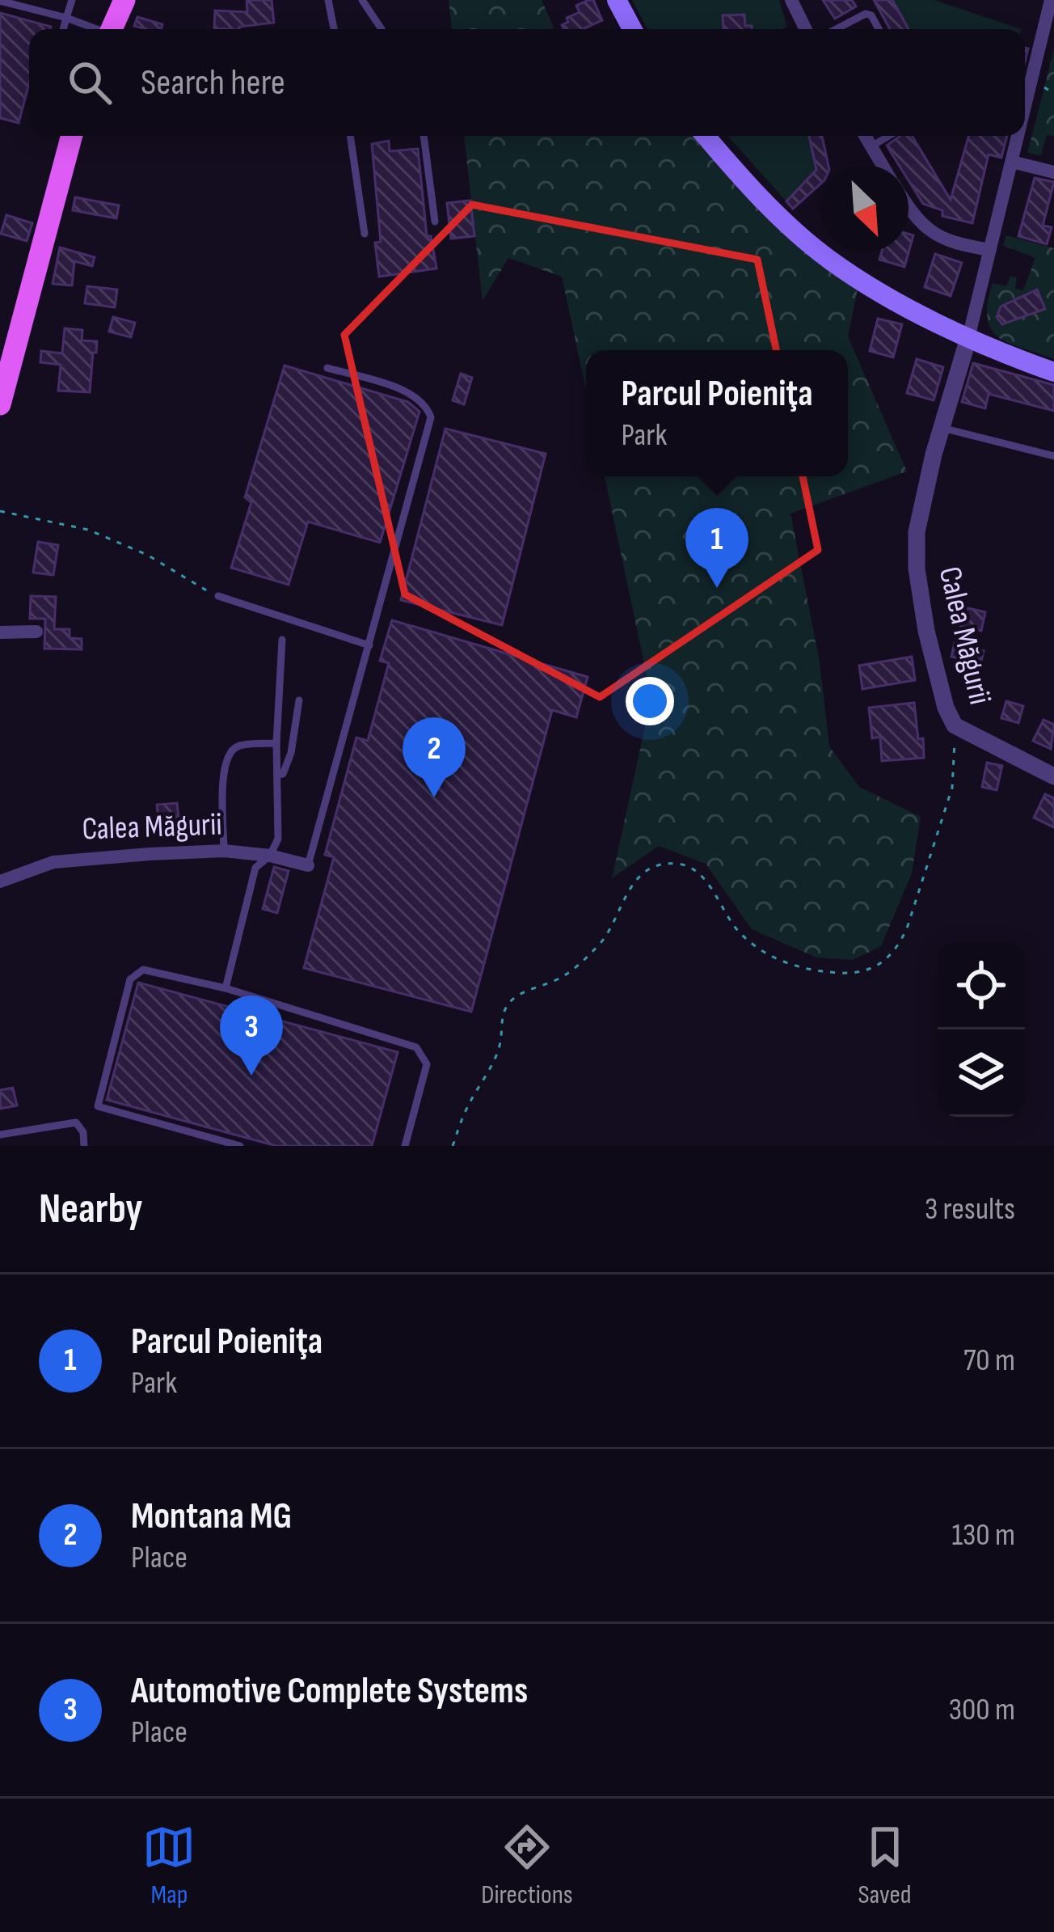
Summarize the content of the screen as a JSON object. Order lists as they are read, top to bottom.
{
  "streets": {
    "street": ["Calea Măgurii"]
  },
  "north": "bottom right",
  "page": {
    "search": "Search here",
    "popup": ["Parcul Poieniţa", "Park"],
    "pins": ["1", "2", "3"],
    "heading": ["Nearby", "3 results"],
    "list": [
      {
        "mark": "1",
        "name": "Parcul Poieniţa",
        "note": "Park",
        "value": "70 m"
      },
      {
        "mark": "2",
        "name": "Montana MG",
        "note": "Place",
        "value": "130 m"
      },
      {
        "mark": "3",
        "name": "Automotive Complete Systems",
        "note": "Place",
        "value": "300 m"
      }
    ],
    "nav": ["Map", "Directions", "Saved"]
  }
}
